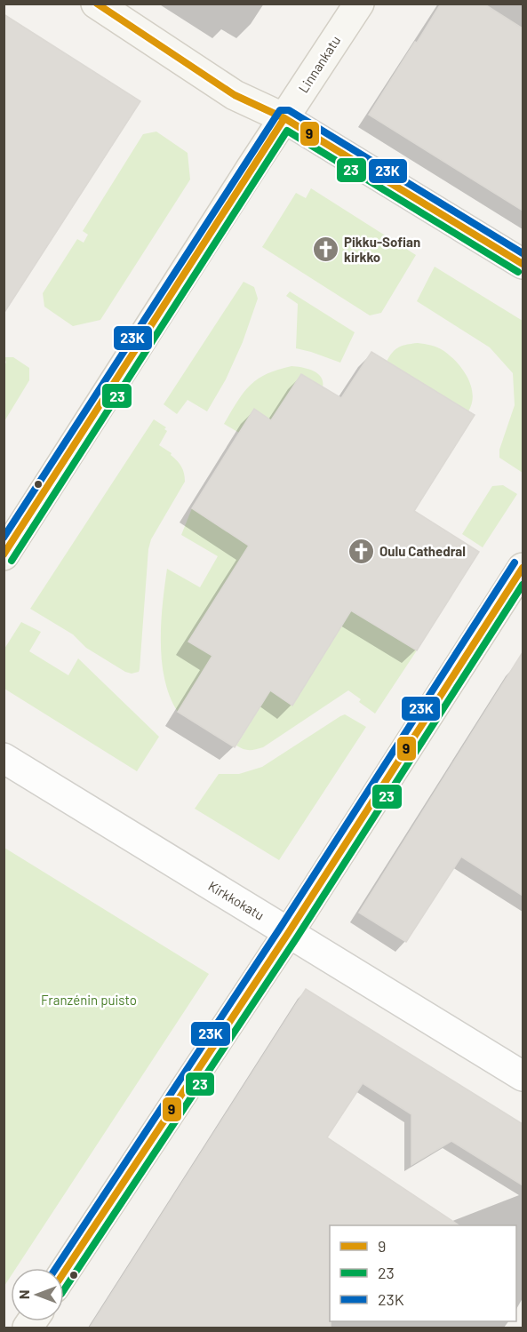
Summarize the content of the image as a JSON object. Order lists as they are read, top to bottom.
{
  "streets": {
    "main road": ["Linnankatu"],
    "street": ["Kirkkokatu"]
  },
  "parks": ["Franzénin puisto"],
  "places": {
    "church": ["Pikku-Sofian kirkko", "Oulu Cathedral"]
  },
  "lines": ["transit line 9", "transit line 23K", "transit line 23"],
  "legend": ["9", "23", "23K"],
  "north": "left"
}
